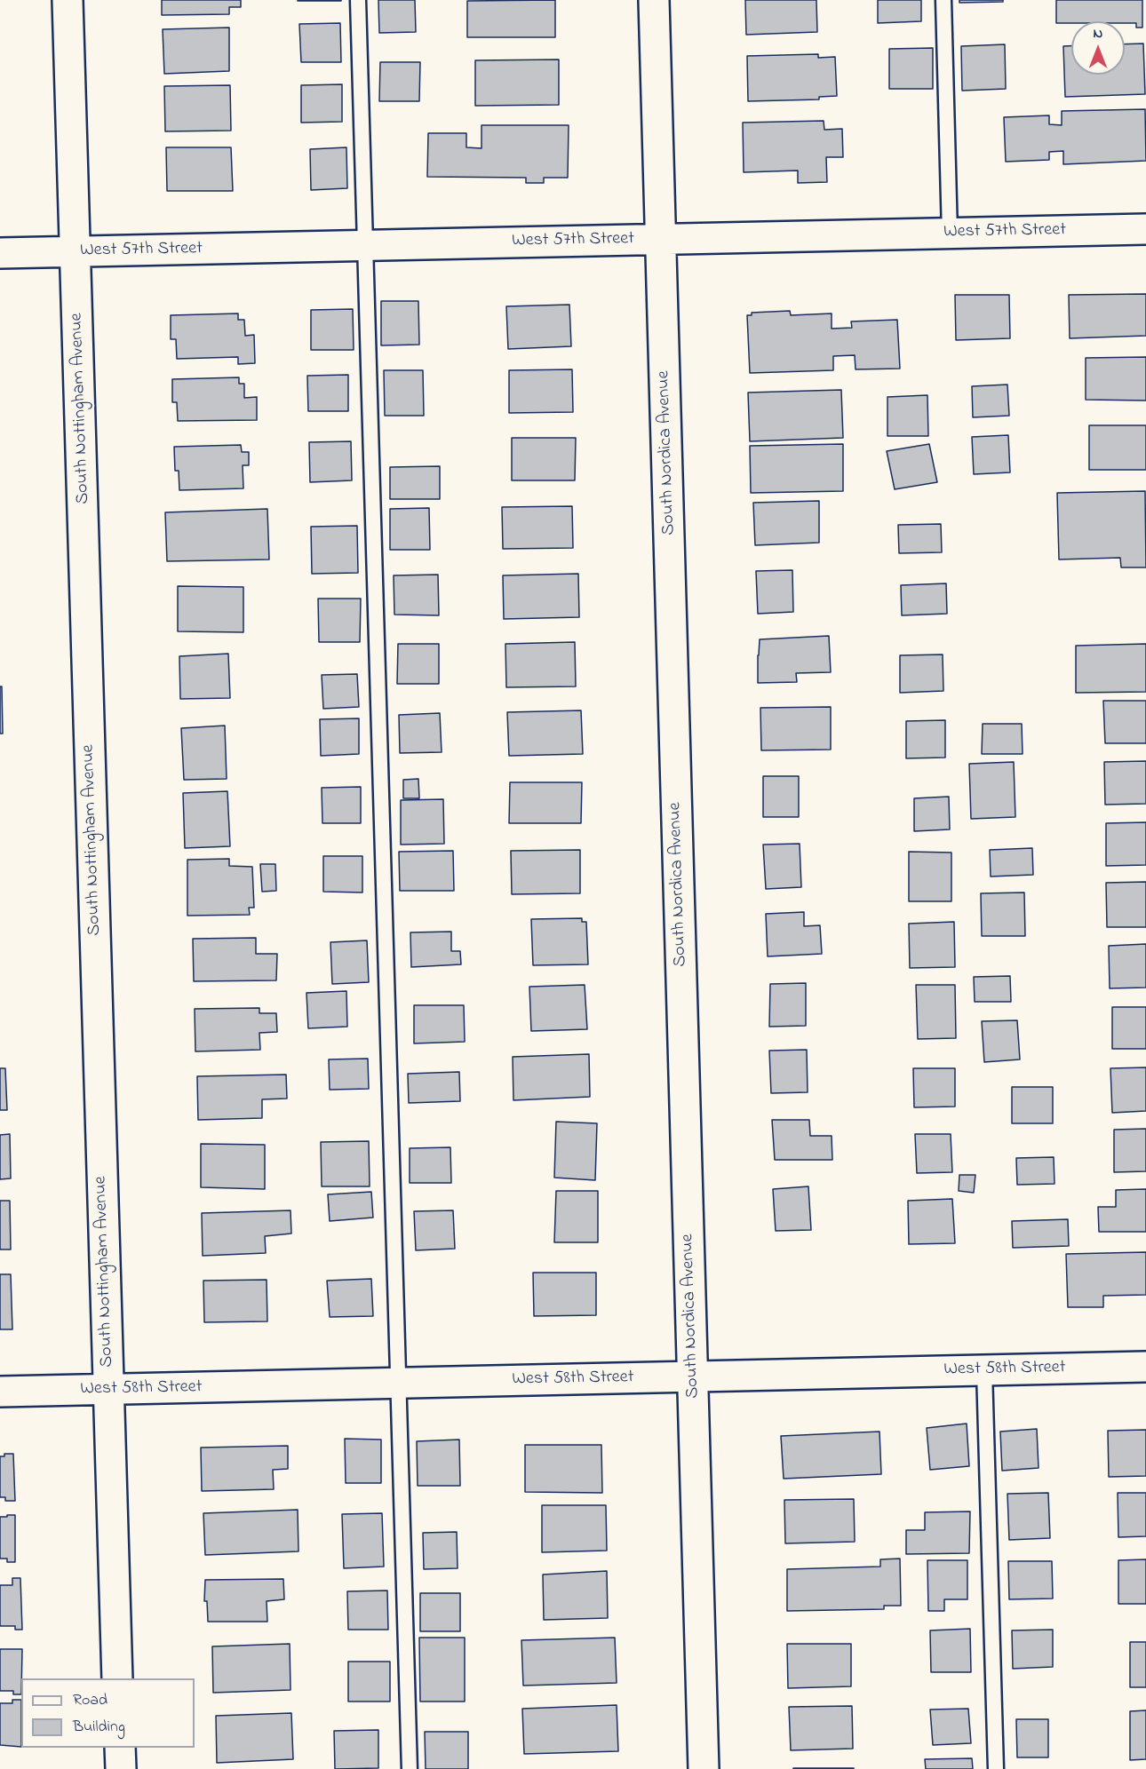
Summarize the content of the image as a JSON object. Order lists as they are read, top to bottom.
{
  "streets": {
    "street": [
      "West 57th Street",
      "South Nottingham Avenue",
      "South Nordica Avenue",
      "West 58th Street"
    ]
  },
  "crossings": [
    ["West 57th Street", "South Nottingham Avenue"],
    ["West 57th Street", "South Nordica Avenue"],
    ["South Nottingham Avenue", "West 58th Street"],
    ["South Nordica Avenue", "West 58th Street"]
  ],
  "legend": ["Road", "Building"],
  "north": "top"
}
